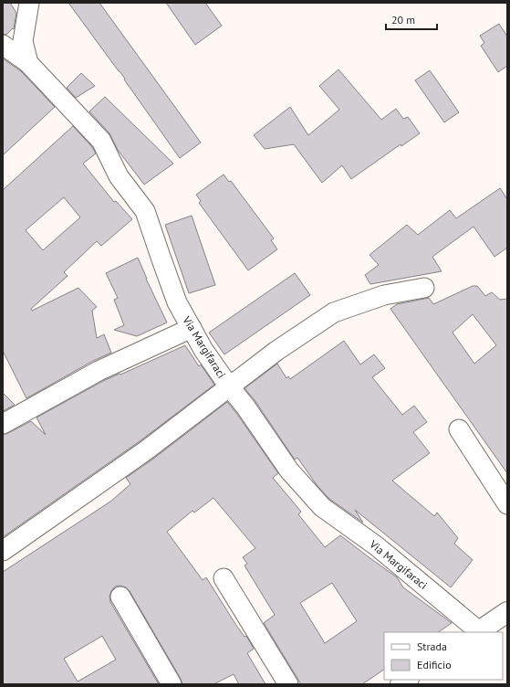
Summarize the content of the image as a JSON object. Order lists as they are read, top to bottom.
{
  "streets": {
    "street": ["Via Margifaraci"]
  },
  "legend": ["Strada", "Edificio"],
  "scale_bar": "20 m"
}
